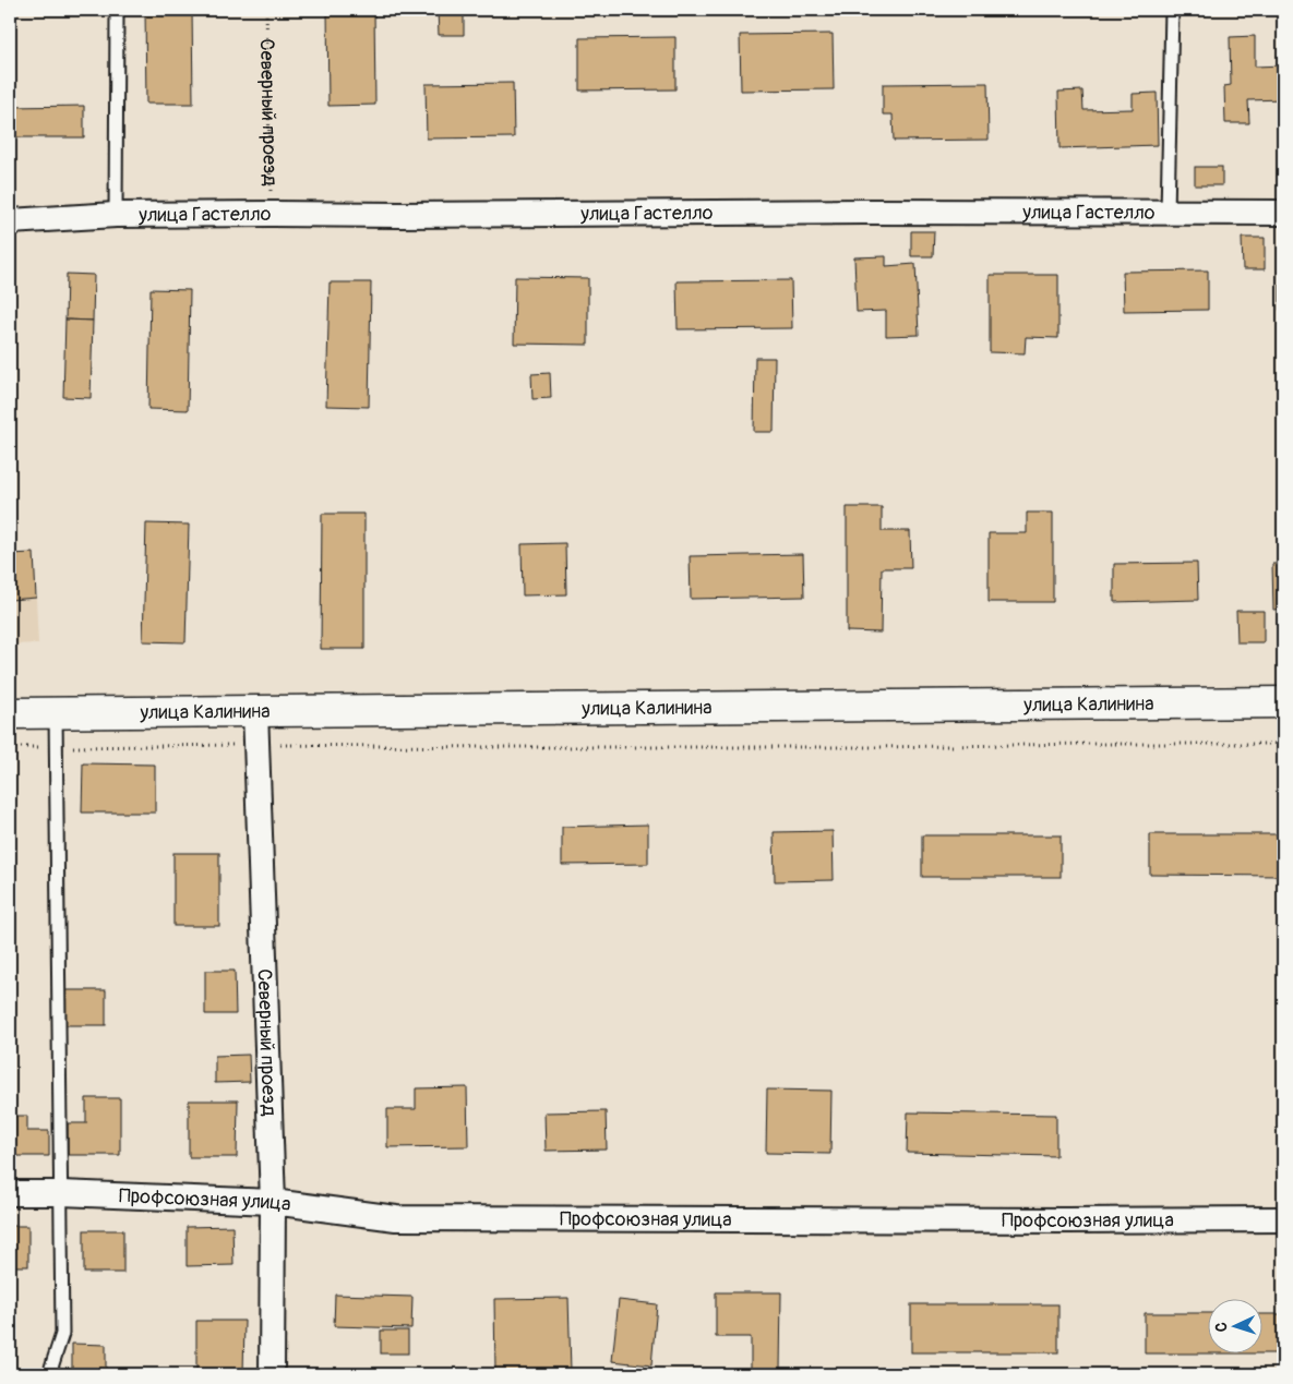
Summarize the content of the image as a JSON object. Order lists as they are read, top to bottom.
{
  "streets": {
    "main road": ["улица Калинина"],
    "street": ["Северный проезд", "улица Гастелло", "Профсоюзная улица"]
  },
  "crossings": [
    ["Северный проезд", "улица Гастелло"],
    ["Северный проезд", "улица Калинина"],
    ["Северный проезд", "Профсоюзная улица"]
  ],
  "north": "left"
}
